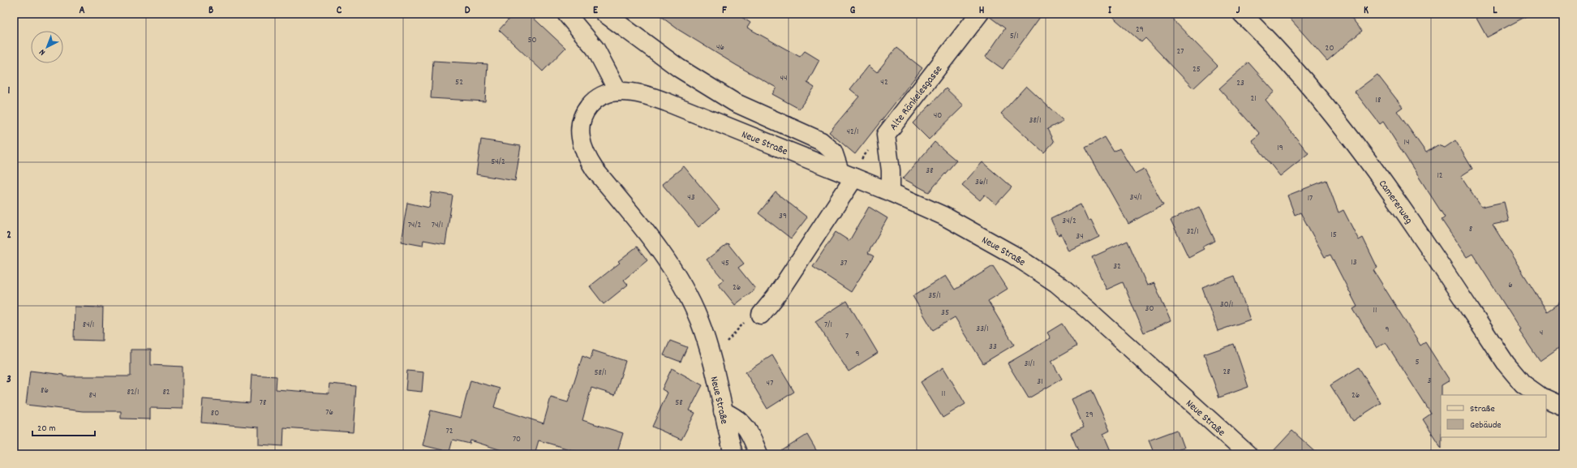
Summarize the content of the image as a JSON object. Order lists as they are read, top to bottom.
{
  "streets": {
    "street": ["Alte Ränkelesgasse", "Neue Straße", "Camererweg"]
  },
  "crossings": [
    ["Alte Ränkelesgasse", "Neue Straße"]
  ],
  "house_numbers": [
    "29",
    "5/1",
    "50",
    "46",
    "20",
    "27",
    "25",
    "44",
    "52",
    "42",
    "23",
    "21",
    "18",
    "40",
    "38/1",
    "42/1",
    "14",
    "19",
    "54/2",
    "38",
    "12",
    "36/1",
    "43",
    "34/1",
    "17",
    "39",
    "34/2",
    "74/2",
    "74/1",
    "8",
    "32/1",
    "15",
    "34",
    "13",
    "45",
    "37",
    "32",
    "6",
    "26",
    "35/1",
    "30/1",
    "30",
    "11",
    "35",
    "84/1",
    "7/1",
    "33/1",
    "9",
    "4",
    "7",
    "33",
    "9",
    "5",
    "31/1",
    "28",
    "58/1",
    "3",
    "31",
    "47",
    "86",
    "82/1",
    "82",
    "11",
    "84",
    "26",
    "78",
    "58",
    "76",
    "80",
    "29",
    "72",
    "70"
  ],
  "legend": ["Straße", "Gebäude"],
  "scale_bar": "20 m",
  "north": "bottom left",
  "grid": {
    "columns": [
      "A",
      "B",
      "C",
      "D",
      "E",
      "F",
      "G",
      "H",
      "I",
      "J",
      "K",
      "L"
    ],
    "rows": ["1", "2", "3"]
  }
}
